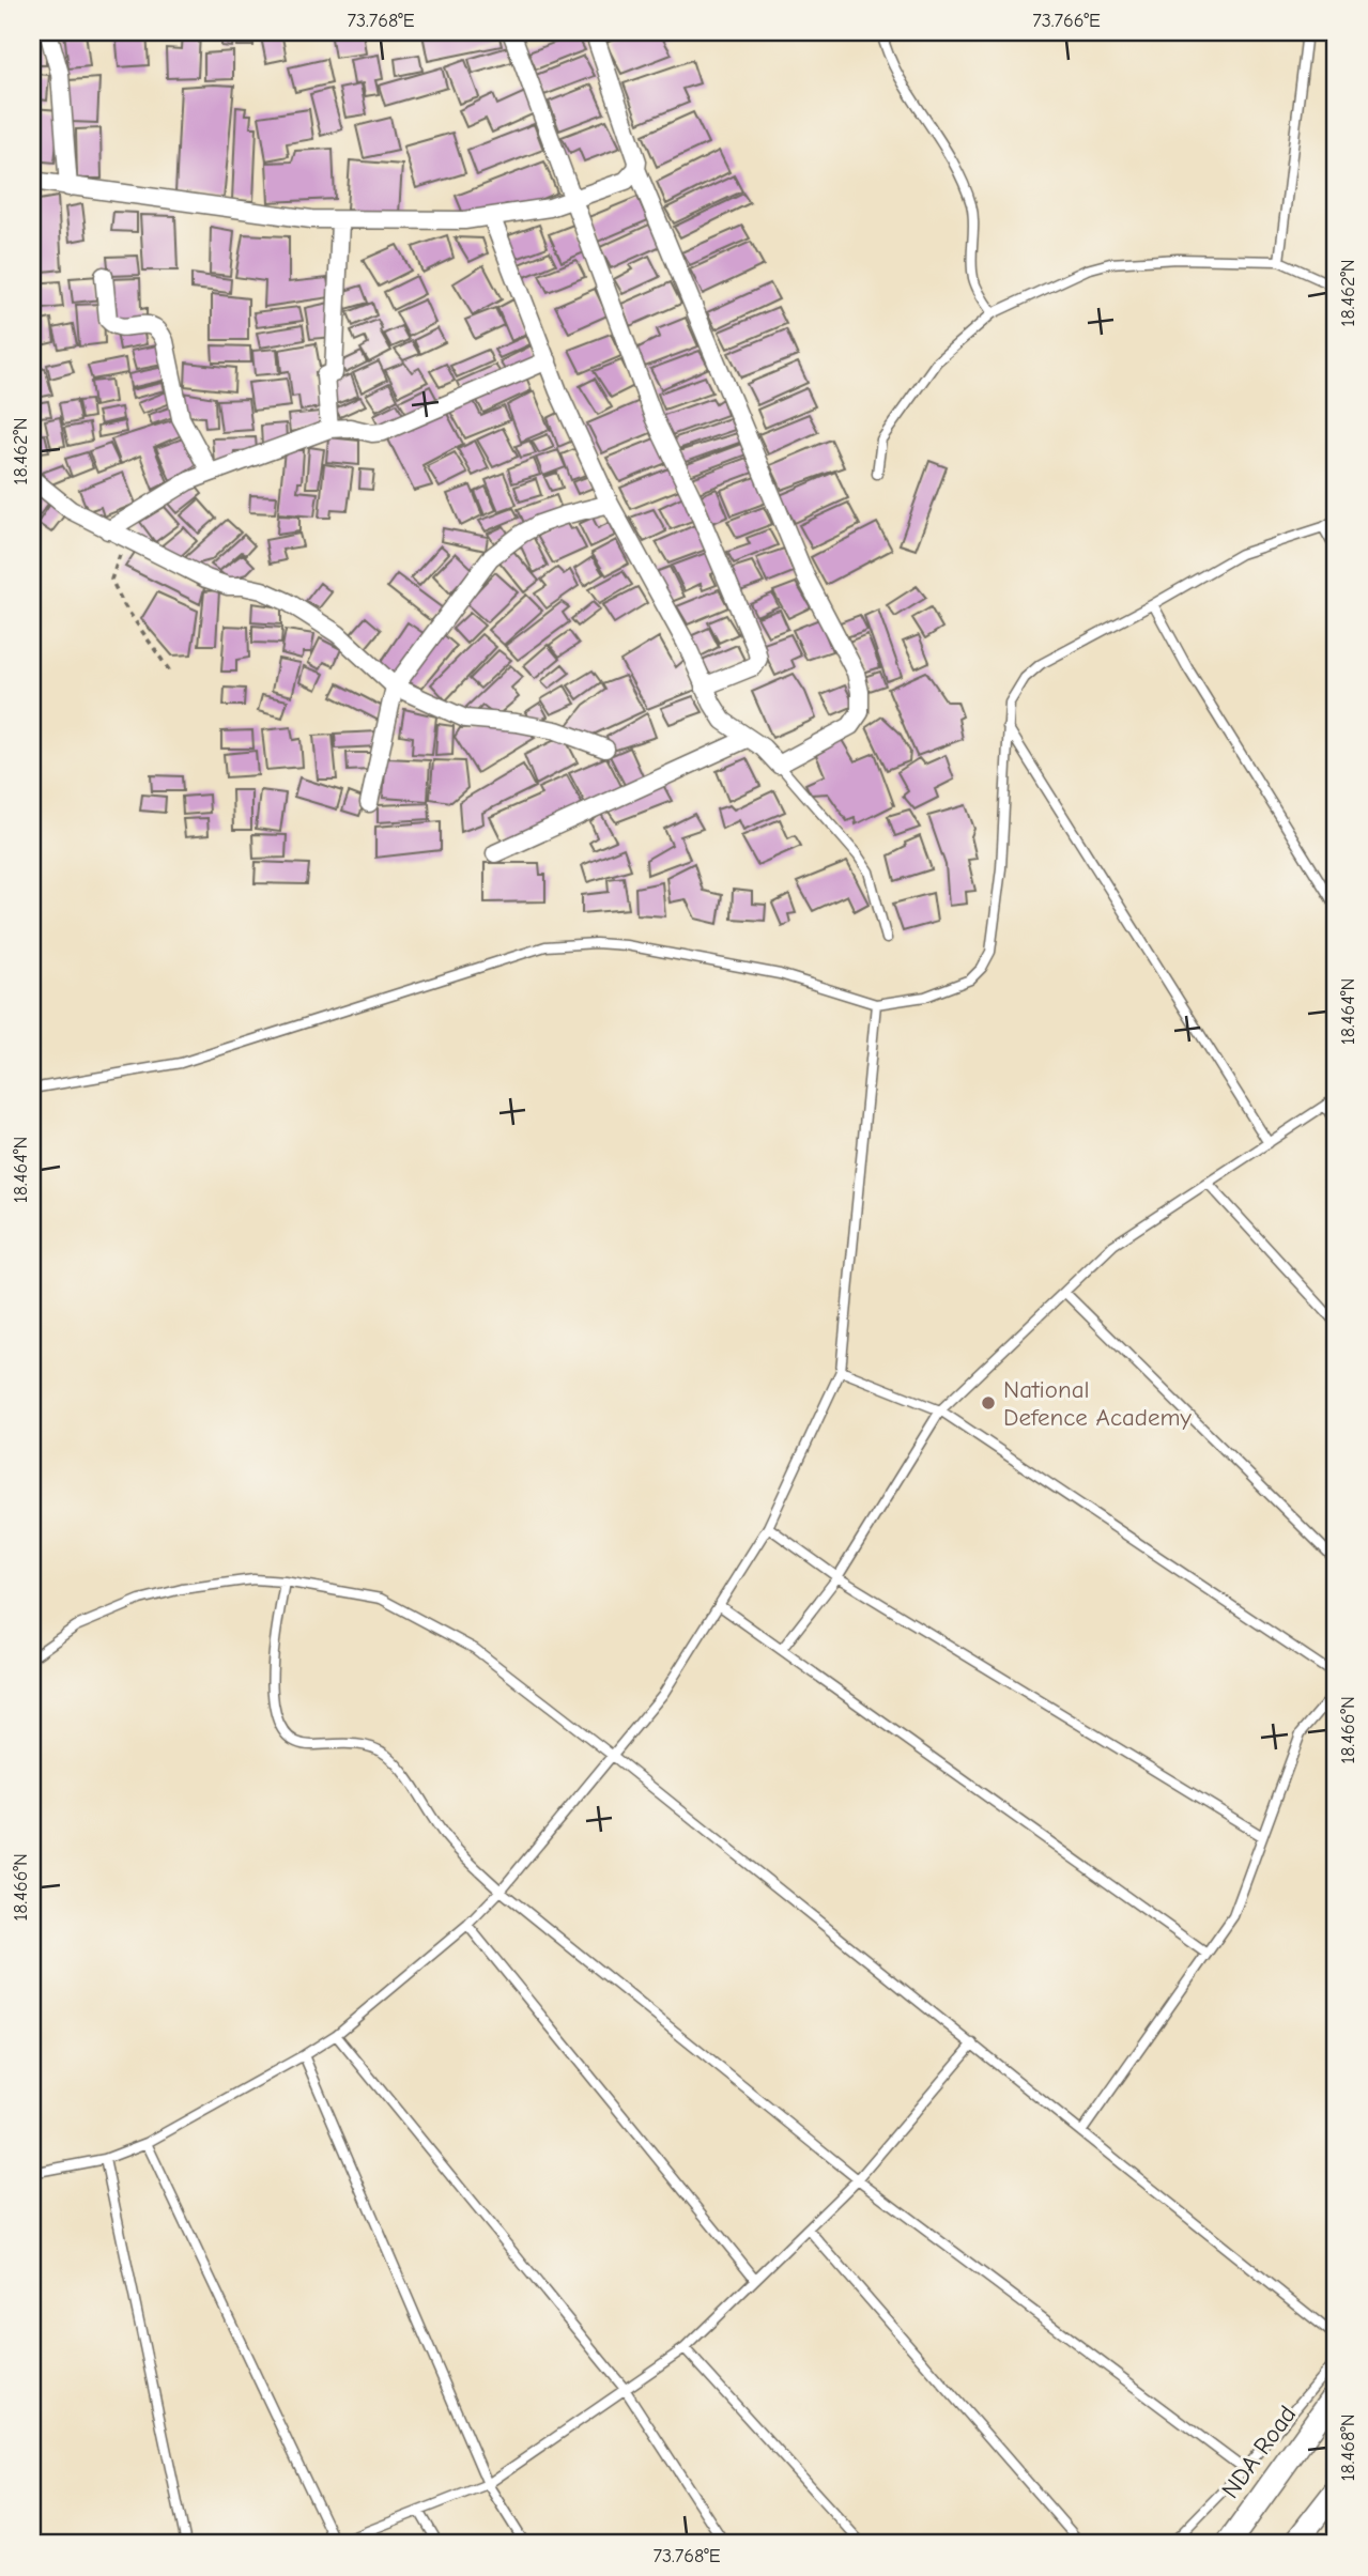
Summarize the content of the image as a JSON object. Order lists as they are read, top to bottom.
{
  "streets": {
    "street": ["NDA Road"]
  },
  "places": ["National Defence Academy"],
  "coordinates": [
    "73.768°E",
    "73.766°E",
    "18.462°N",
    "18.464°N",
    "18.466°N",
    "18.468°N"
  ]
}
